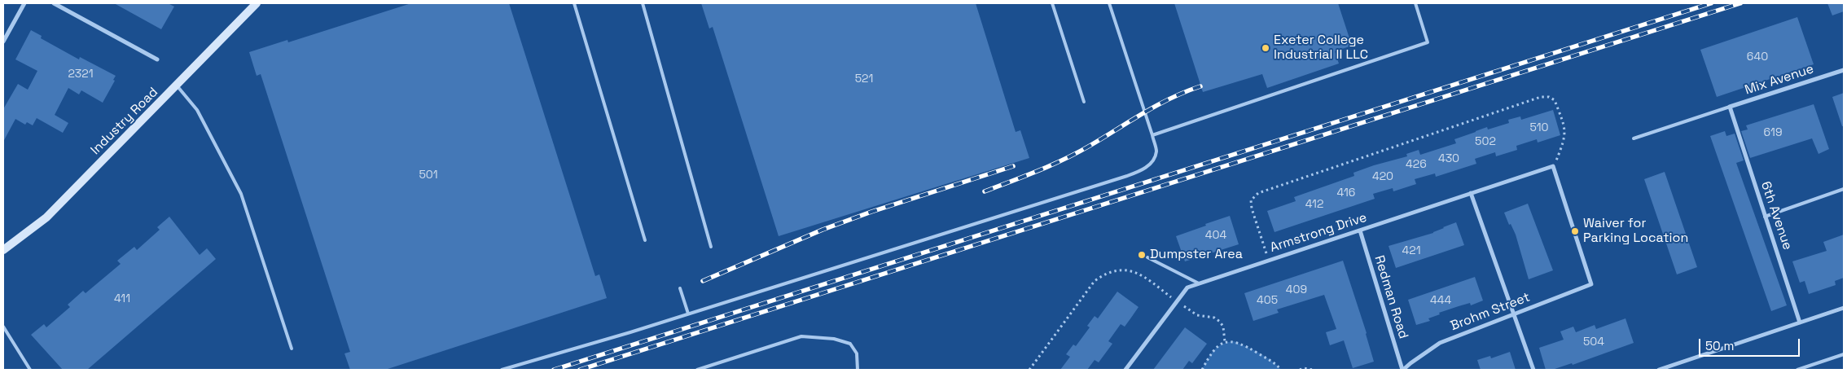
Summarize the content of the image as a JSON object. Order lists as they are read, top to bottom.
{
  "streets": {
    "main road": ["Industry Road"],
    "street": [
      "Mix Avenue",
      "6th Avenue",
      "Armstrong Drive",
      "Redman Road",
      "Brohm Street"
    ]
  },
  "crossings": [
    ["Mix Avenue", "6th Avenue"],
    ["Armstrong Drive", "Redman Road"],
    ["Armstrong Drive", "Brohm Street"],
    ["Redman Road", "Brohm Street"]
  ],
  "places": ["Exeter College Industrial II LLC", "Waiver for Parking Location", "Dumpster Area"],
  "house_numbers": [
    "640",
    "2321",
    "521",
    "510",
    "619",
    "502",
    "430",
    "426",
    "501",
    "420",
    "416",
    "412",
    "404",
    "421",
    "409",
    "411",
    "405",
    "444",
    "504"
  ],
  "scale_bar": "50 m"
}
